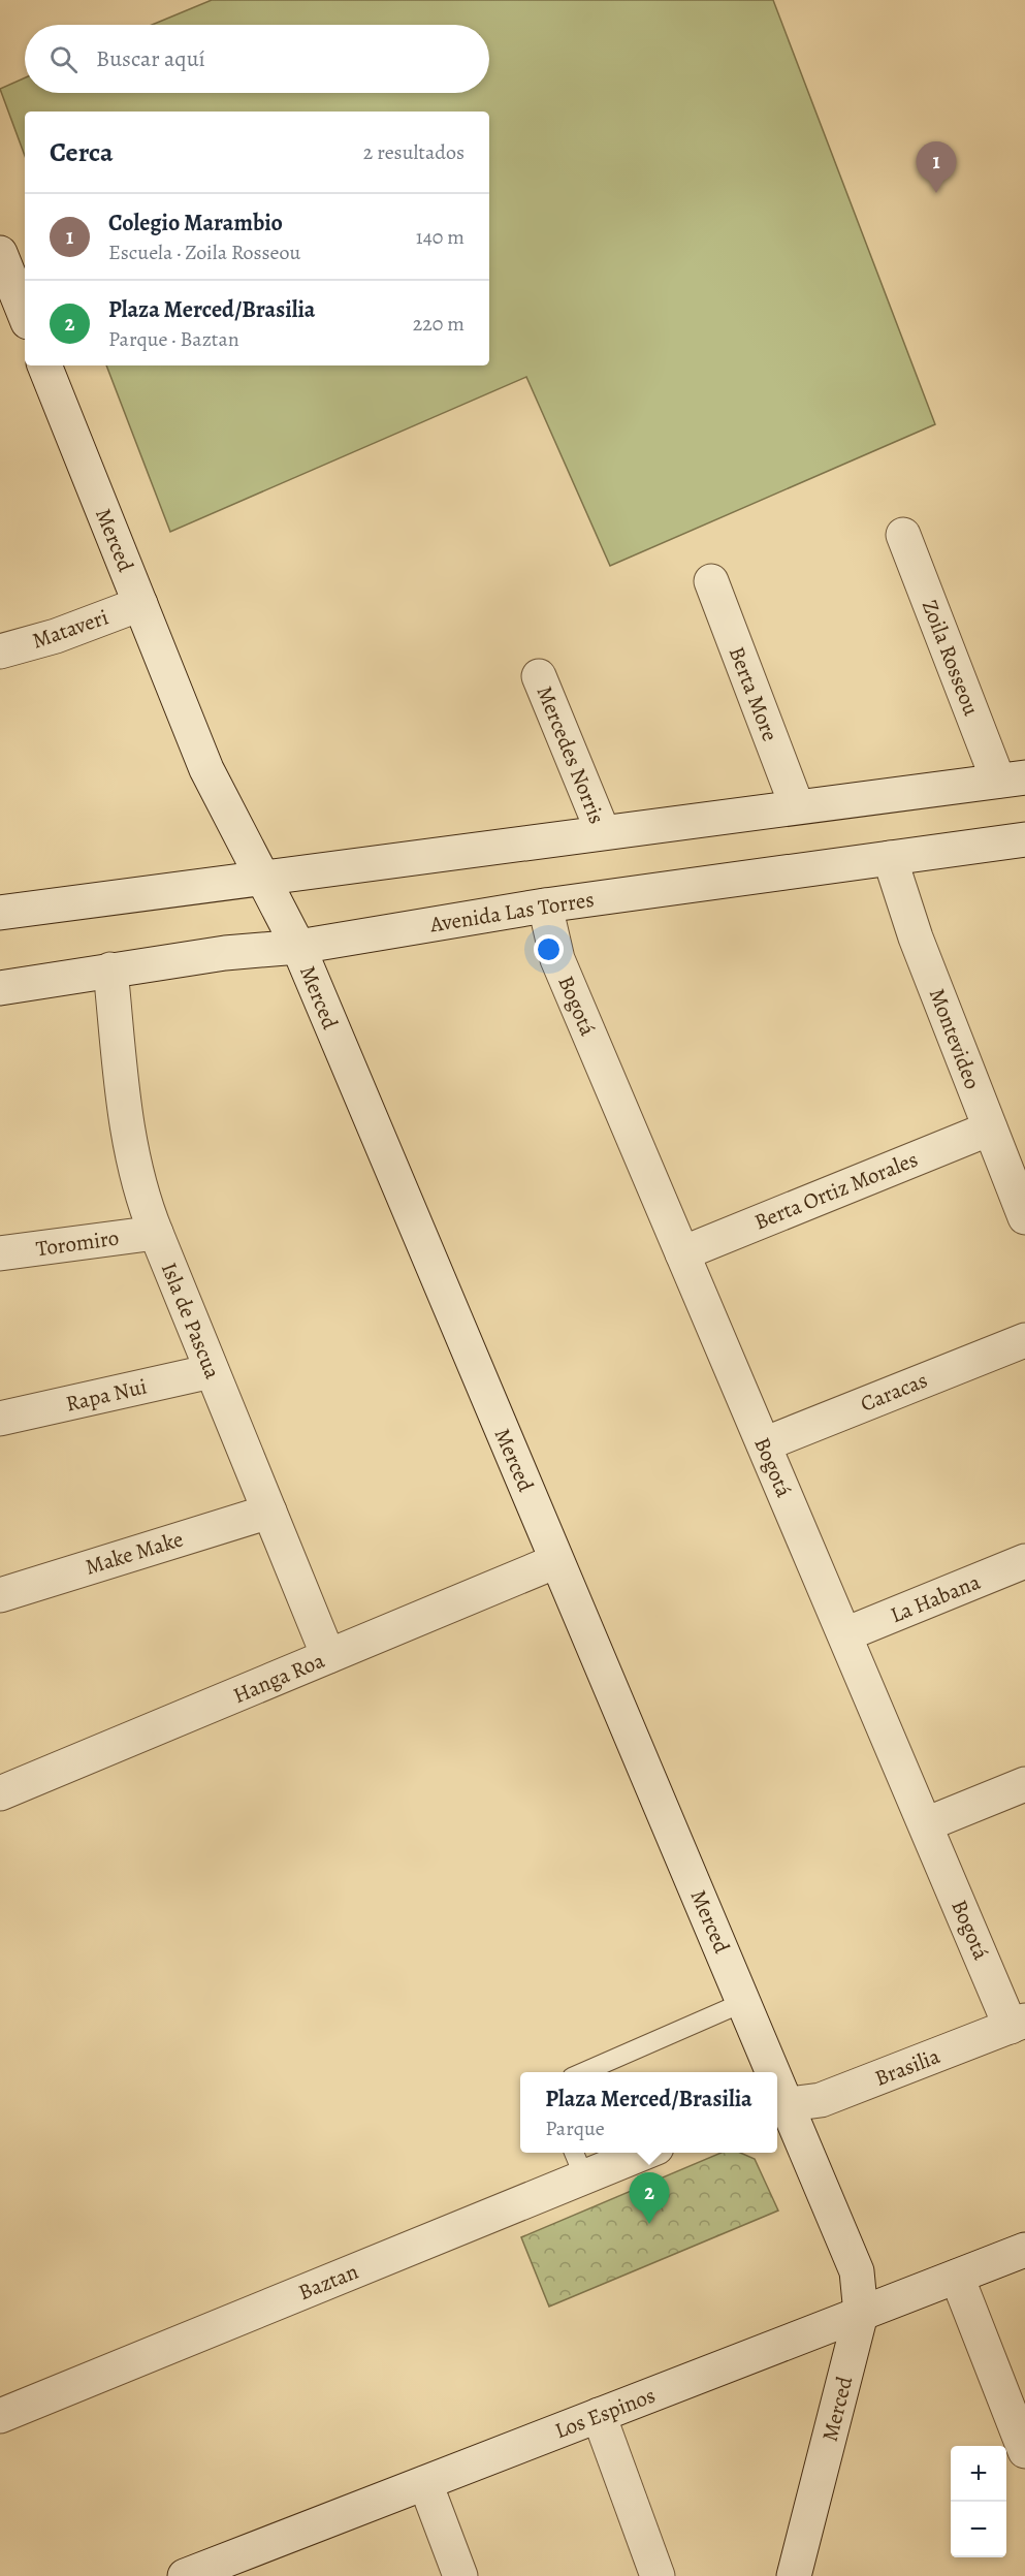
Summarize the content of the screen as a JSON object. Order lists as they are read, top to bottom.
{
  "streets": {
    "street": [
      "Merced",
      "Mataveri",
      "Zoila Rosseou",
      "Berta More",
      "Mercedes Norris",
      "Avenida Las Torres",
      "Bogotá",
      "Montevideo",
      "Berta Ortiz Morales",
      "Toromiro",
      "Isla de Pascua",
      "Caracas",
      "Rapa Nui",
      "Make Make",
      "La Habana",
      "Hanga Roa",
      "Brasilia",
      "Baztan",
      "Los Espinos"
    ]
  },
  "crossings": [
    ["Merced", "Mataveri"],
    ["Merced", "Avenida Las Torres"],
    ["Merced", "Hanga Roa"],
    ["Merced", "Brasilia"],
    ["Merced", "Los Espinos"],
    ["Avenida Las Torres", "Bogotá"],
    ["Avenida Las Torres", "Montevideo"],
    ["Avenida Las Torres", "Isla de Pascua"],
    ["Bogotá", "Berta Ortiz Morales"],
    ["Bogotá", "Caracas"],
    ["Bogotá", "La Habana"],
    ["Bogotá", "Brasilia"],
    ["Montevideo", "Berta Ortiz Morales"],
    ["Toromiro", "Isla de Pascua"],
    ["Isla de Pascua", "Rapa Nui"],
    ["Isla de Pascua", "Make Make"],
    ["Isla de Pascua", "Hanga Roa"]
  ],
  "page": {
    "search": "Buscar aquí",
    "heading": ["Cerca", "2 resultados"],
    "pins": ["1", "2"],
    "list": [
      {
        "mark": "1",
        "name": "Colegio Marambio",
        "note": "Escuela · Zoila Rosseou",
        "value": "140 m"
      },
      {
        "mark": "2",
        "name": "Plaza Merced/Brasilia",
        "note": "Parque · Baztan",
        "value": "220 m"
      }
    ],
    "popup": ["Plaza Merced/Brasilia", "Parque"],
    "map_buttons": ["+", "−"]
  }
}
